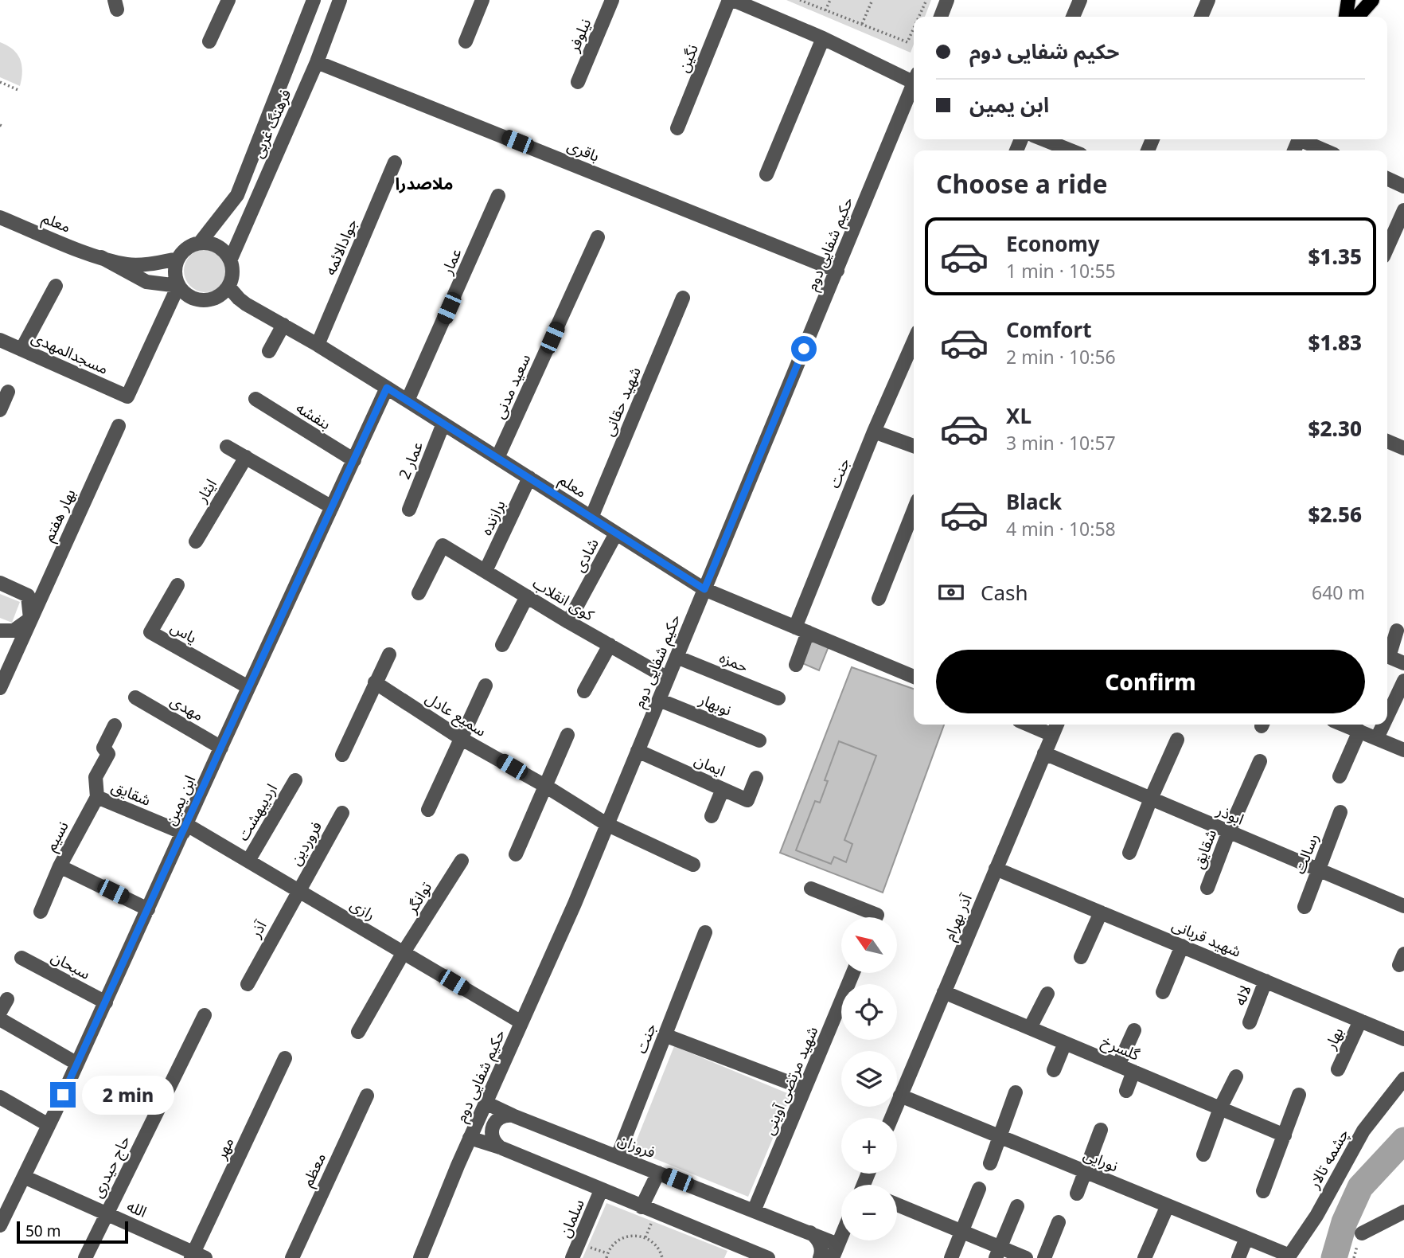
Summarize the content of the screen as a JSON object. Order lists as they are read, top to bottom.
{
  "streets": {
    "street": [
      "نیلوفر",
      "نگین",
      "فرهنگ غربی",
      "باقری",
      "معلم",
      "حکیم شفایی دوم",
      "جوادالائمه",
      "عمار",
      "مسجدالمهدی",
      "سعید مدنی",
      "شهید حقانی",
      "بنفشه",
      "عمار 2",
      "جنت",
      "ایثار",
      "بهار هفتم",
      "برازنده",
      "شادی",
      "کوی انقلاب",
      "یاس",
      "حمزه",
      "نوبهار",
      "مهدی",
      "سمیع عادل",
      "ایمان",
      "شقایق",
      "ابن یمین",
      "اردیبهشت",
      "ابوذر",
      "نسیم",
      "فروردین",
      "رسالت",
      "توانگر",
      "رازی",
      "آذر بهرام",
      "آذر",
      "شهید قربانی",
      "سبحان",
      "لاله",
      "بهار",
      "گلسرخ",
      "شهید مرتضی آوینی",
      "فروزان",
      "مهر",
      "چشمه تالار",
      "نورایی",
      "حاج حیدری",
      "معظم",
      "الله",
      "سلمان"
    ]
  },
  "crossings": [
    ["فرهنگ غربی", "باقری"],
    ["فرهنگ غربی", "معلم"],
    ["فرهنگ غربی", "مسجدالمهدی"],
    ["باقری", "حکیم شفایی دوم"],
    ["معلم", "حکیم شفایی دوم"],
    ["معلم", "جوادالائمه"],
    ["معلم", "عمار"],
    ["معلم", "مسجدالمهدی"],
    ["معلم", "سعید مدنی"],
    ["معلم", "شهید حقانی"],
    ["معلم", "عمار 2"],
    ["معلم", "جنت"],
    ["معلم", "برازنده"],
    ["معلم", "شادی"],
    ["معلم", "ابن یمین"],
    ["حکیم شفایی دوم", "کوی انقلاب"],
    ["حکیم شفایی دوم", "حمزه"],
    ["حکیم شفایی دوم", "نوبهار"],
    ["حکیم شفایی دوم", "سمیع عادل"],
    ["حکیم شفایی دوم", "ایمان"],
    ["حکیم شفایی دوم", "رازی"],
    ["حکیم شفایی دوم", "فروزان"],
    ["بنفشه", "ابن یمین"],
    ["جنت", "فروزان"],
    ["برازنده", "کوی انقلاب"],
    ["شادی", "کوی انقلاب"],
    ["یاس", "ابن یمین"],
    ["مهدی", "ابن یمین"],
    ["شقایق", "ابن یمین"],
    ["شقایق", "ابوذر"],
    ["شقایق", "نسیم"],
    ["شقایق", "رازی"],
    ["ابن یمین", "نسیم"],
    ["ابن یمین", "رازی"],
    ["ابن یمین", "سبحان"],
    ["ابن یمین", "الله"],
    ["اردیبهشت", "رازی"],
    ["ابوذر", "رسالت"],
    ["ابوذر", "آذر بهرام"],
    ["فروردین", "رازی"],
    ["فروردین", "آذر"],
    ["توانگر", "رازی"],
    ["رازی", "آذر"],
    ["آذر بهرام", "شهید قربانی"],
    ["آذر بهرام", "گلسرخ"],
    ["آذر بهرام", "نورایی"],
    ["شهید قربانی", "لاله"],
    ["شهید قربانی", "بهار"],
    ["شهید مرتضی آوینی", "فروزان"],
    ["مهر", "الله"],
    ["چشمه تالار", "نورایی"],
    ["حاج حیدری", "الله"]
  ],
  "districts": ["ملاصدرا"],
  "scale_bar": "50 m",
  "north": "top left",
  "page": {
    "banner": ["حکیم شفایی دوم", "ابن یمین"],
    "heading": "Choose a ride",
    "list": [
      {
        "name": "Economy",
        "note": "1 min · 10:55",
        "value": "$1.35"
      },
      {
        "name": "Comfort",
        "note": "2 min · 10:56",
        "value": "$1.83"
      },
      {
        "name": "XL",
        "note": "3 min · 10:57",
        "value": "$2.30"
      },
      {
        "name": "Black",
        "note": "4 min · 10:58",
        "value": "$2.56"
      }
    ],
    "pay": ["Cash", "640 m"],
    "buttons": "Confirm",
    "map_buttons": ["+", "−"],
    "bubble": "2 min",
    "scale": "50 m"
  }
}
